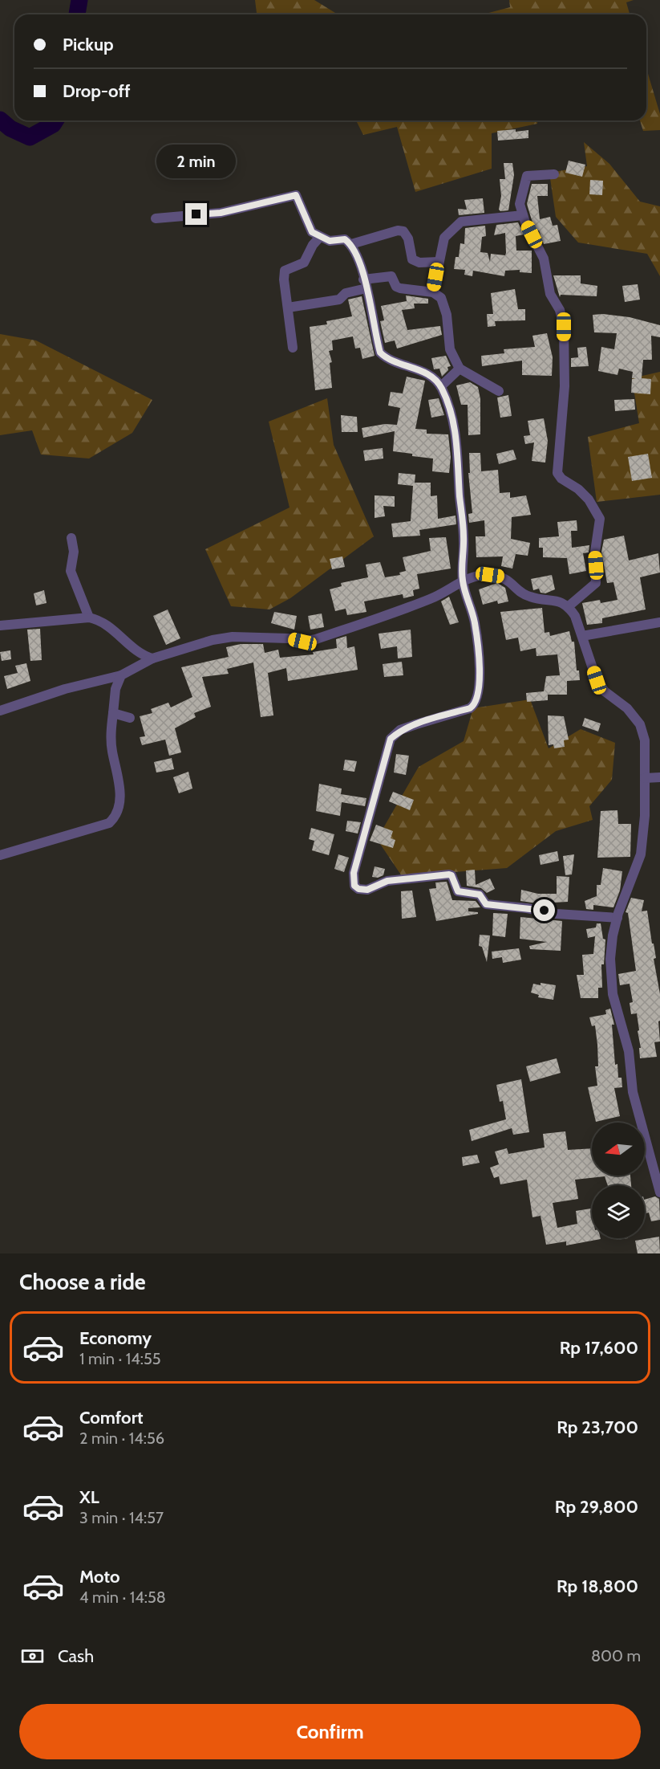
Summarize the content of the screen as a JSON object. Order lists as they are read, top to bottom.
{
  "north": "left",
  "page": {
    "banner": ["Pickup", "Drop-off"],
    "bubble": "2 min",
    "heading": "Choose a ride",
    "list": [
      {
        "name": "Economy",
        "note": "1 min · 14:55",
        "value": "Rp 17,600"
      },
      {
        "name": "Comfort",
        "note": "2 min · 14:56",
        "value": "Rp 23,700"
      },
      {
        "name": "XL",
        "note": "3 min · 14:57",
        "value": "Rp 29,800"
      },
      {
        "name": "Moto",
        "note": "4 min · 14:58",
        "value": "Rp 18,800"
      }
    ],
    "pay": ["Cash", "800 m"],
    "buttons": "Confirm"
  }
}
